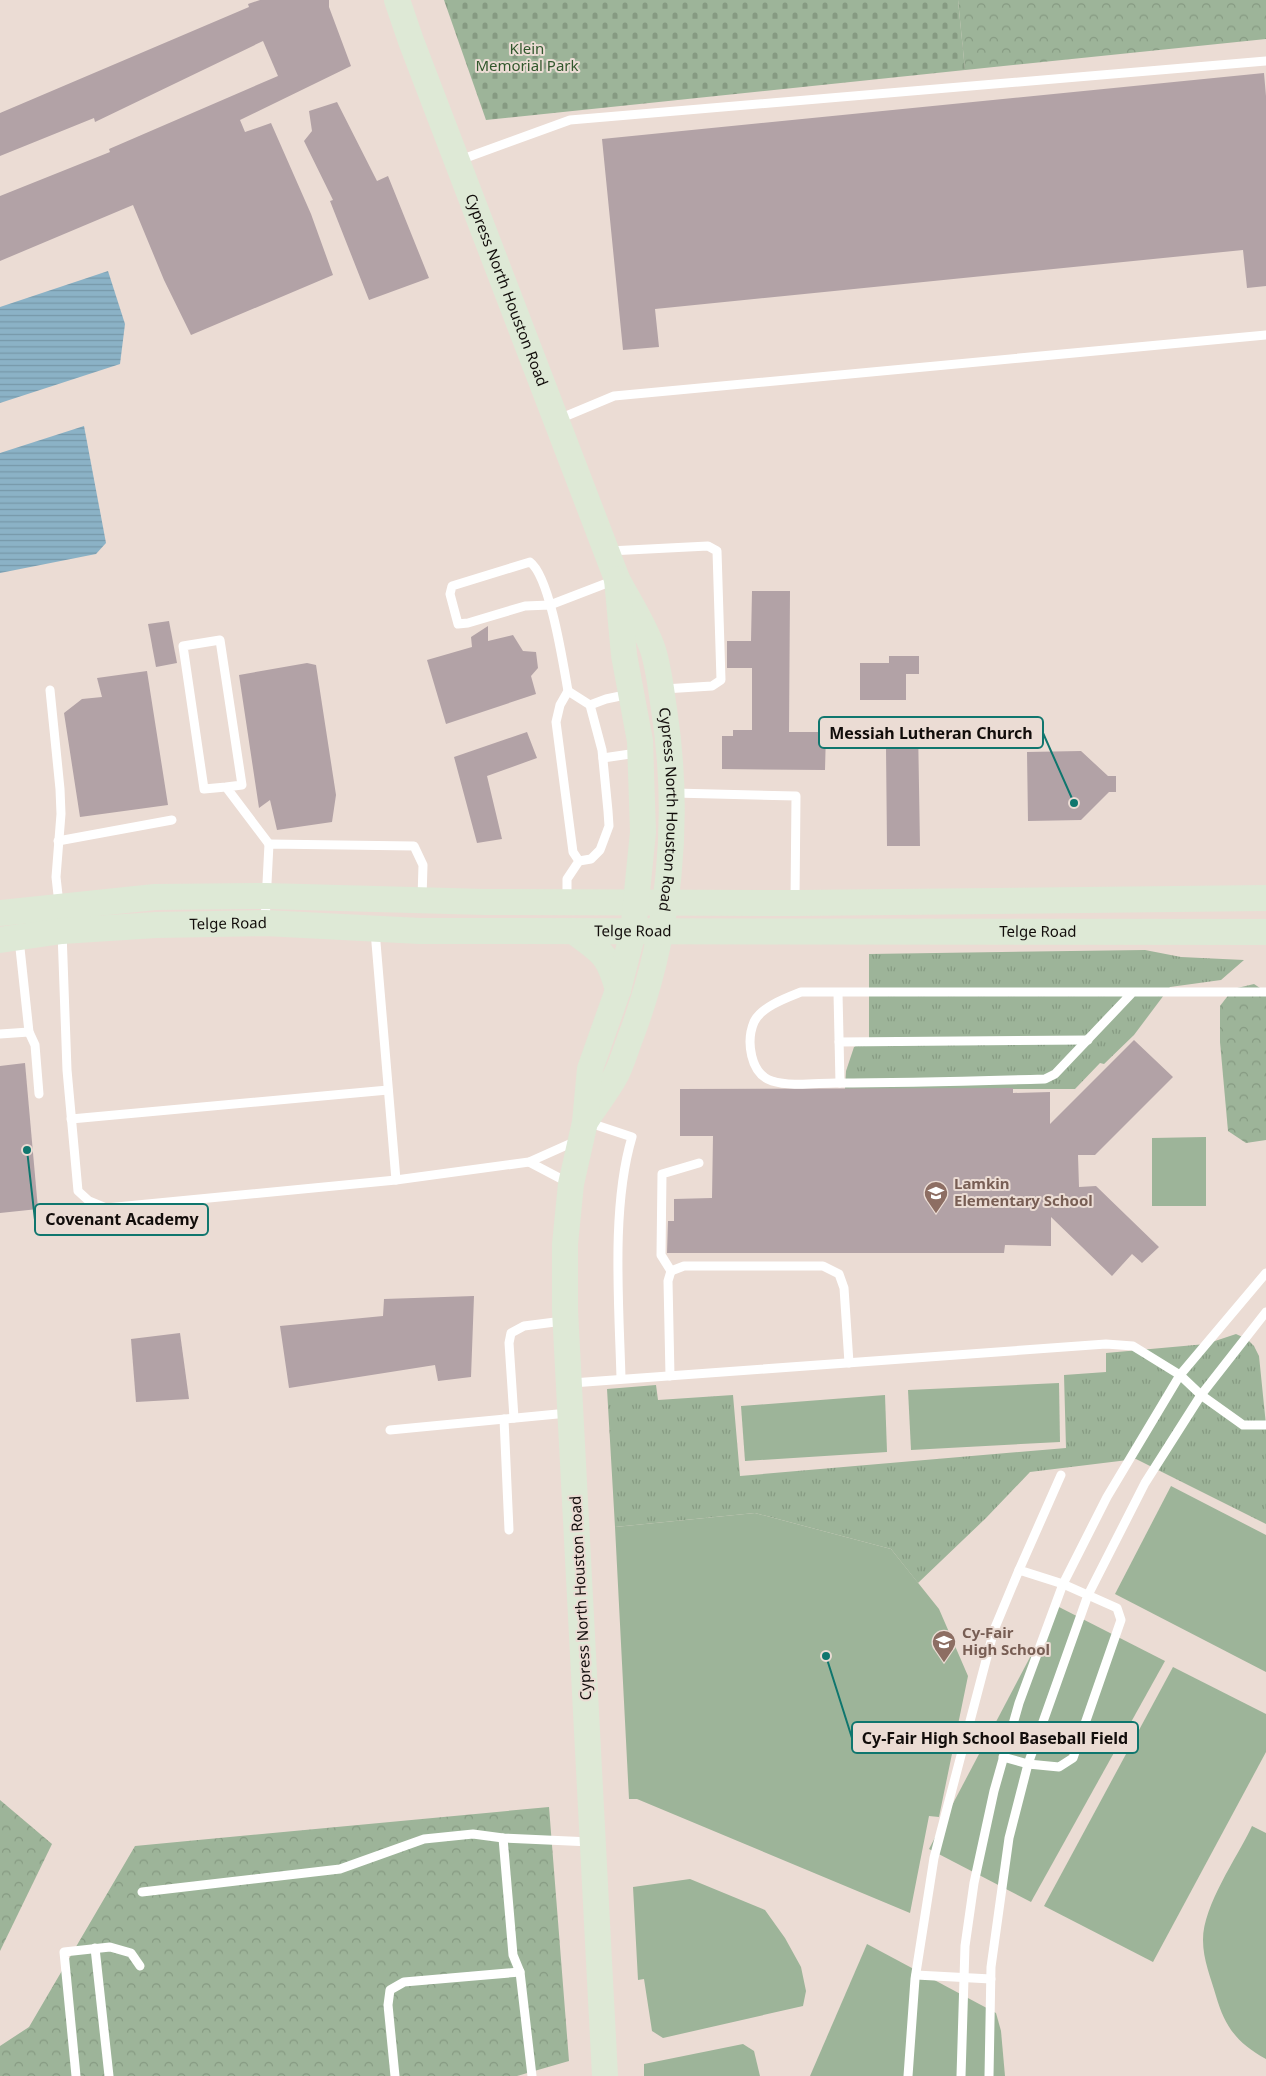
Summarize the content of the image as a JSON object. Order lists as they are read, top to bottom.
{
  "streets": {
    "main road": ["Cypress North Houston Road", "Telge Road"]
  },
  "crossings": [
    ["Cypress North Houston Road", "Telge Road"]
  ],
  "parks": ["Klein Memorial Park"],
  "places": {
    "other": ["Messiah Lutheran Church", "Covenant Academy", "Cy-Fair High School Baseball Field"],
    "school or university": ["Lamkin Elementary School", "Cy-Fair High School"]
  }
}
